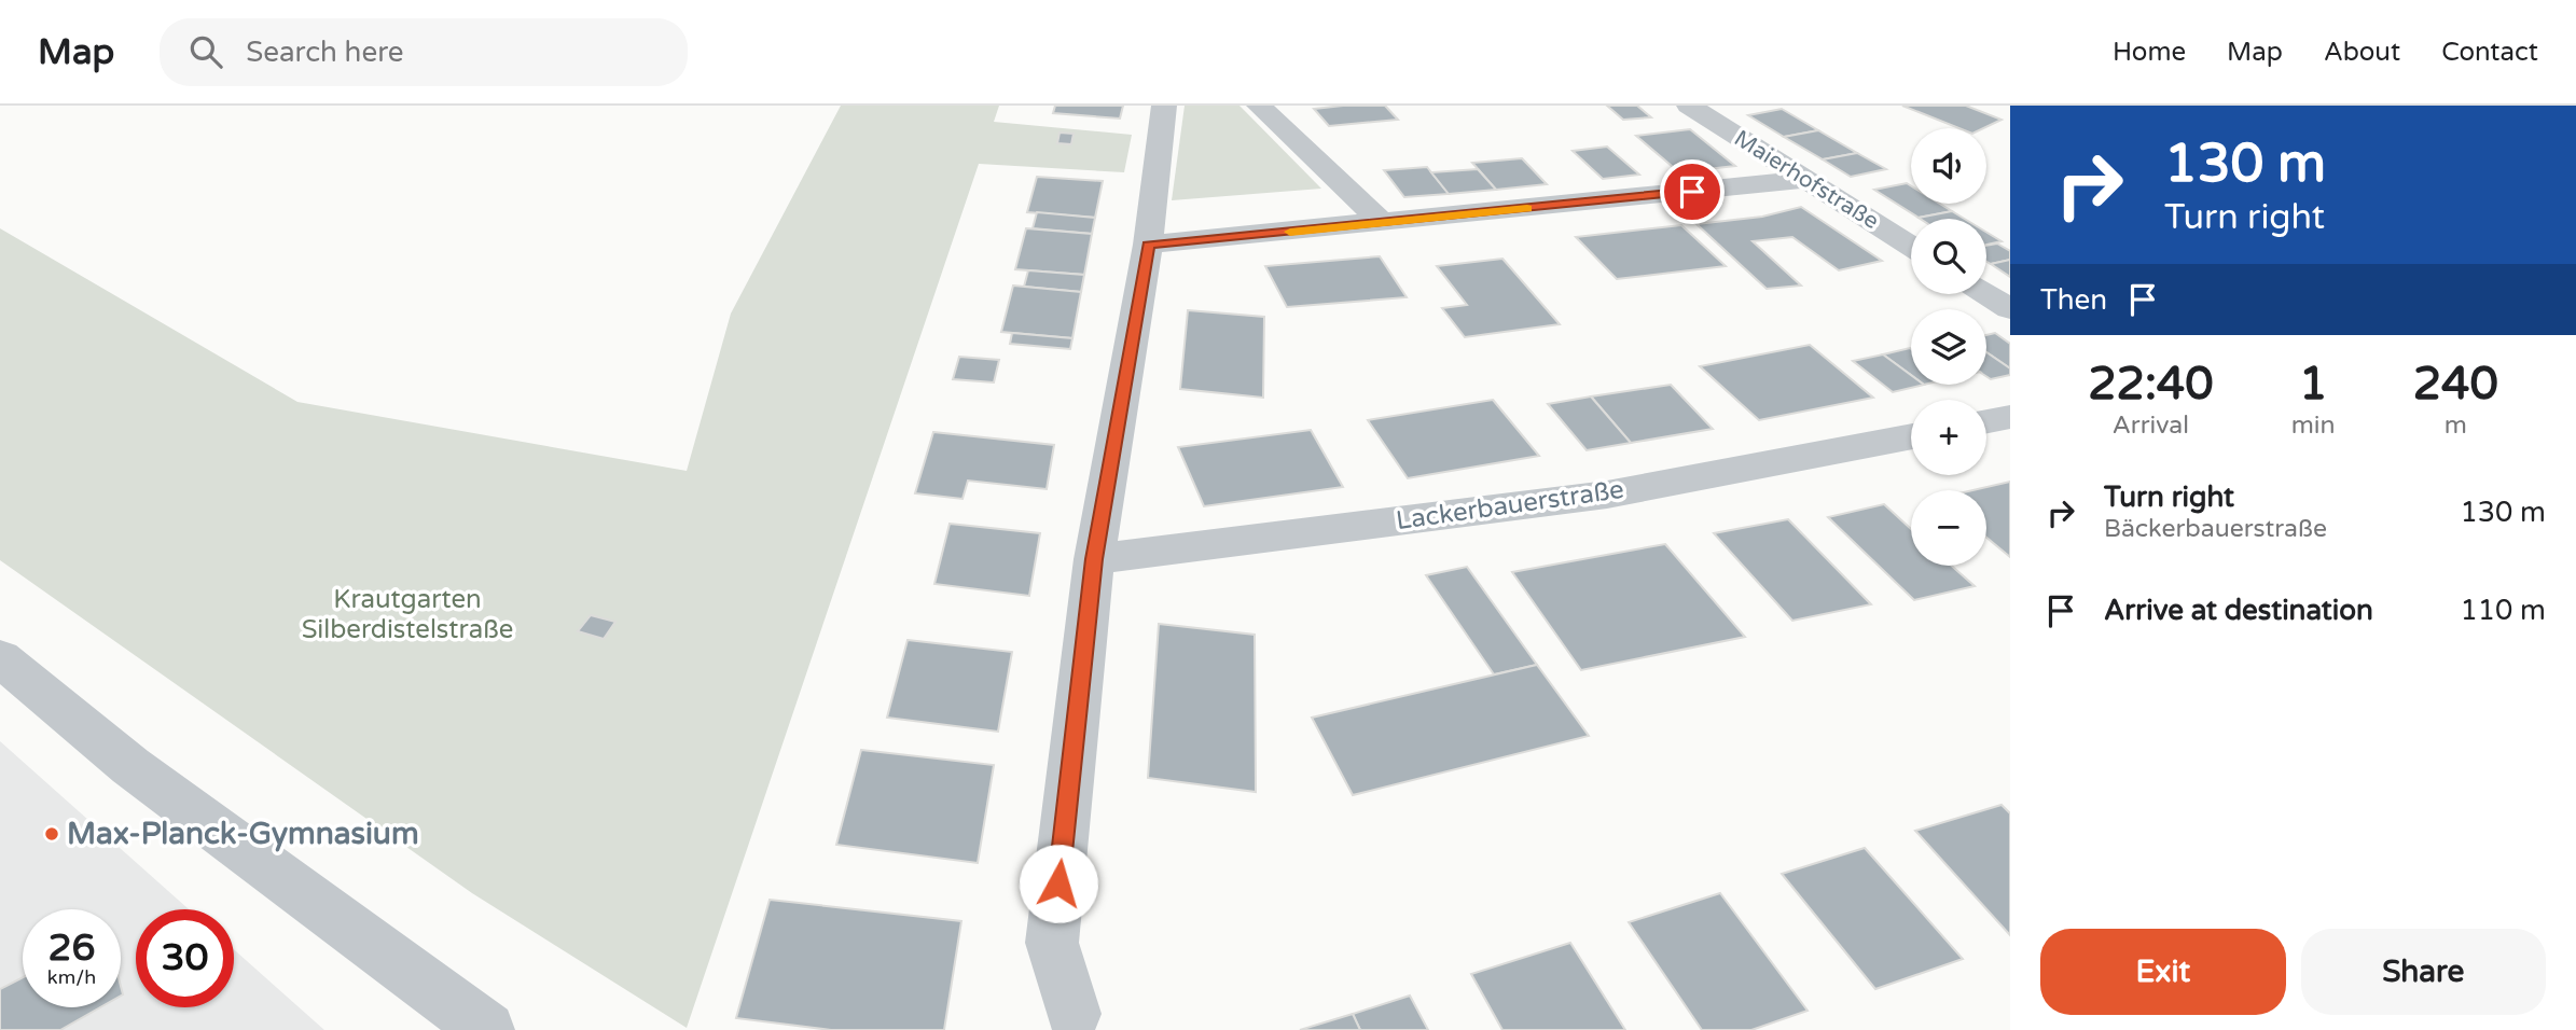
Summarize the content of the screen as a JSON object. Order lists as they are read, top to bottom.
{
  "streets": {
    "street": ["Maierhofstraße", "Lackerbauerstraße"]
  },
  "parks": ["Krautgarten Silberdistelstraße"],
  "places": ["Max-Planck-Gymnasium"],
  "page": {
    "header": "Map",
    "search": "Search here",
    "nav": [
      "Home",
      "Map",
      "About",
      "Contact"
    ],
    "turn": ["130 m", "Turn right"],
    "map_buttons": ["+", "−"],
    "then": "Then",
    "eta": [
      "22:40",
      "Arrival",
      "1",
      "min",
      "240",
      "m"
    ],
    "list": [
      {
        "name": "Turn right",
        "note": "Bäckerbauerstraße",
        "value": "130 m"
      },
      {
        "name": "Arrive at destination",
        "value": "110 m"
      }
    ],
    "speed": "26 km/h",
    "limit": "30",
    "buttons": ["Exit", "Share"]
  }
}
